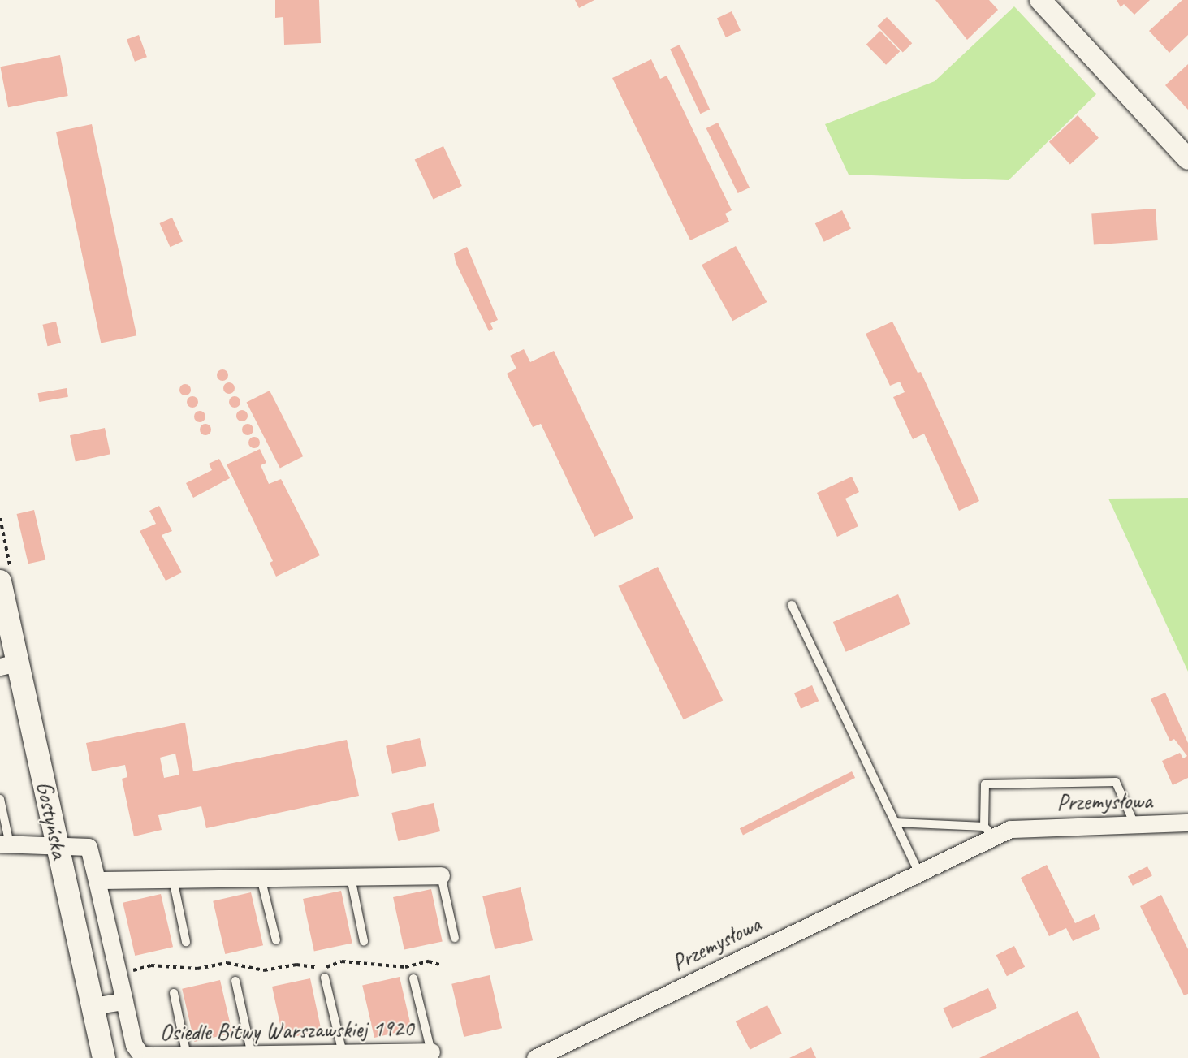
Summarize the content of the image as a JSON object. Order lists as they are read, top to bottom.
{
  "streets": {
    "main road": ["Gostyńska"],
    "street": ["Przemysłowa", "Osiedle Bitwy Warszawskiej 1920"]
  },
  "crossings": [
    ["Gostyńska", "Osiedle Bitwy Warszawskiej 1920"]
  ]
}
